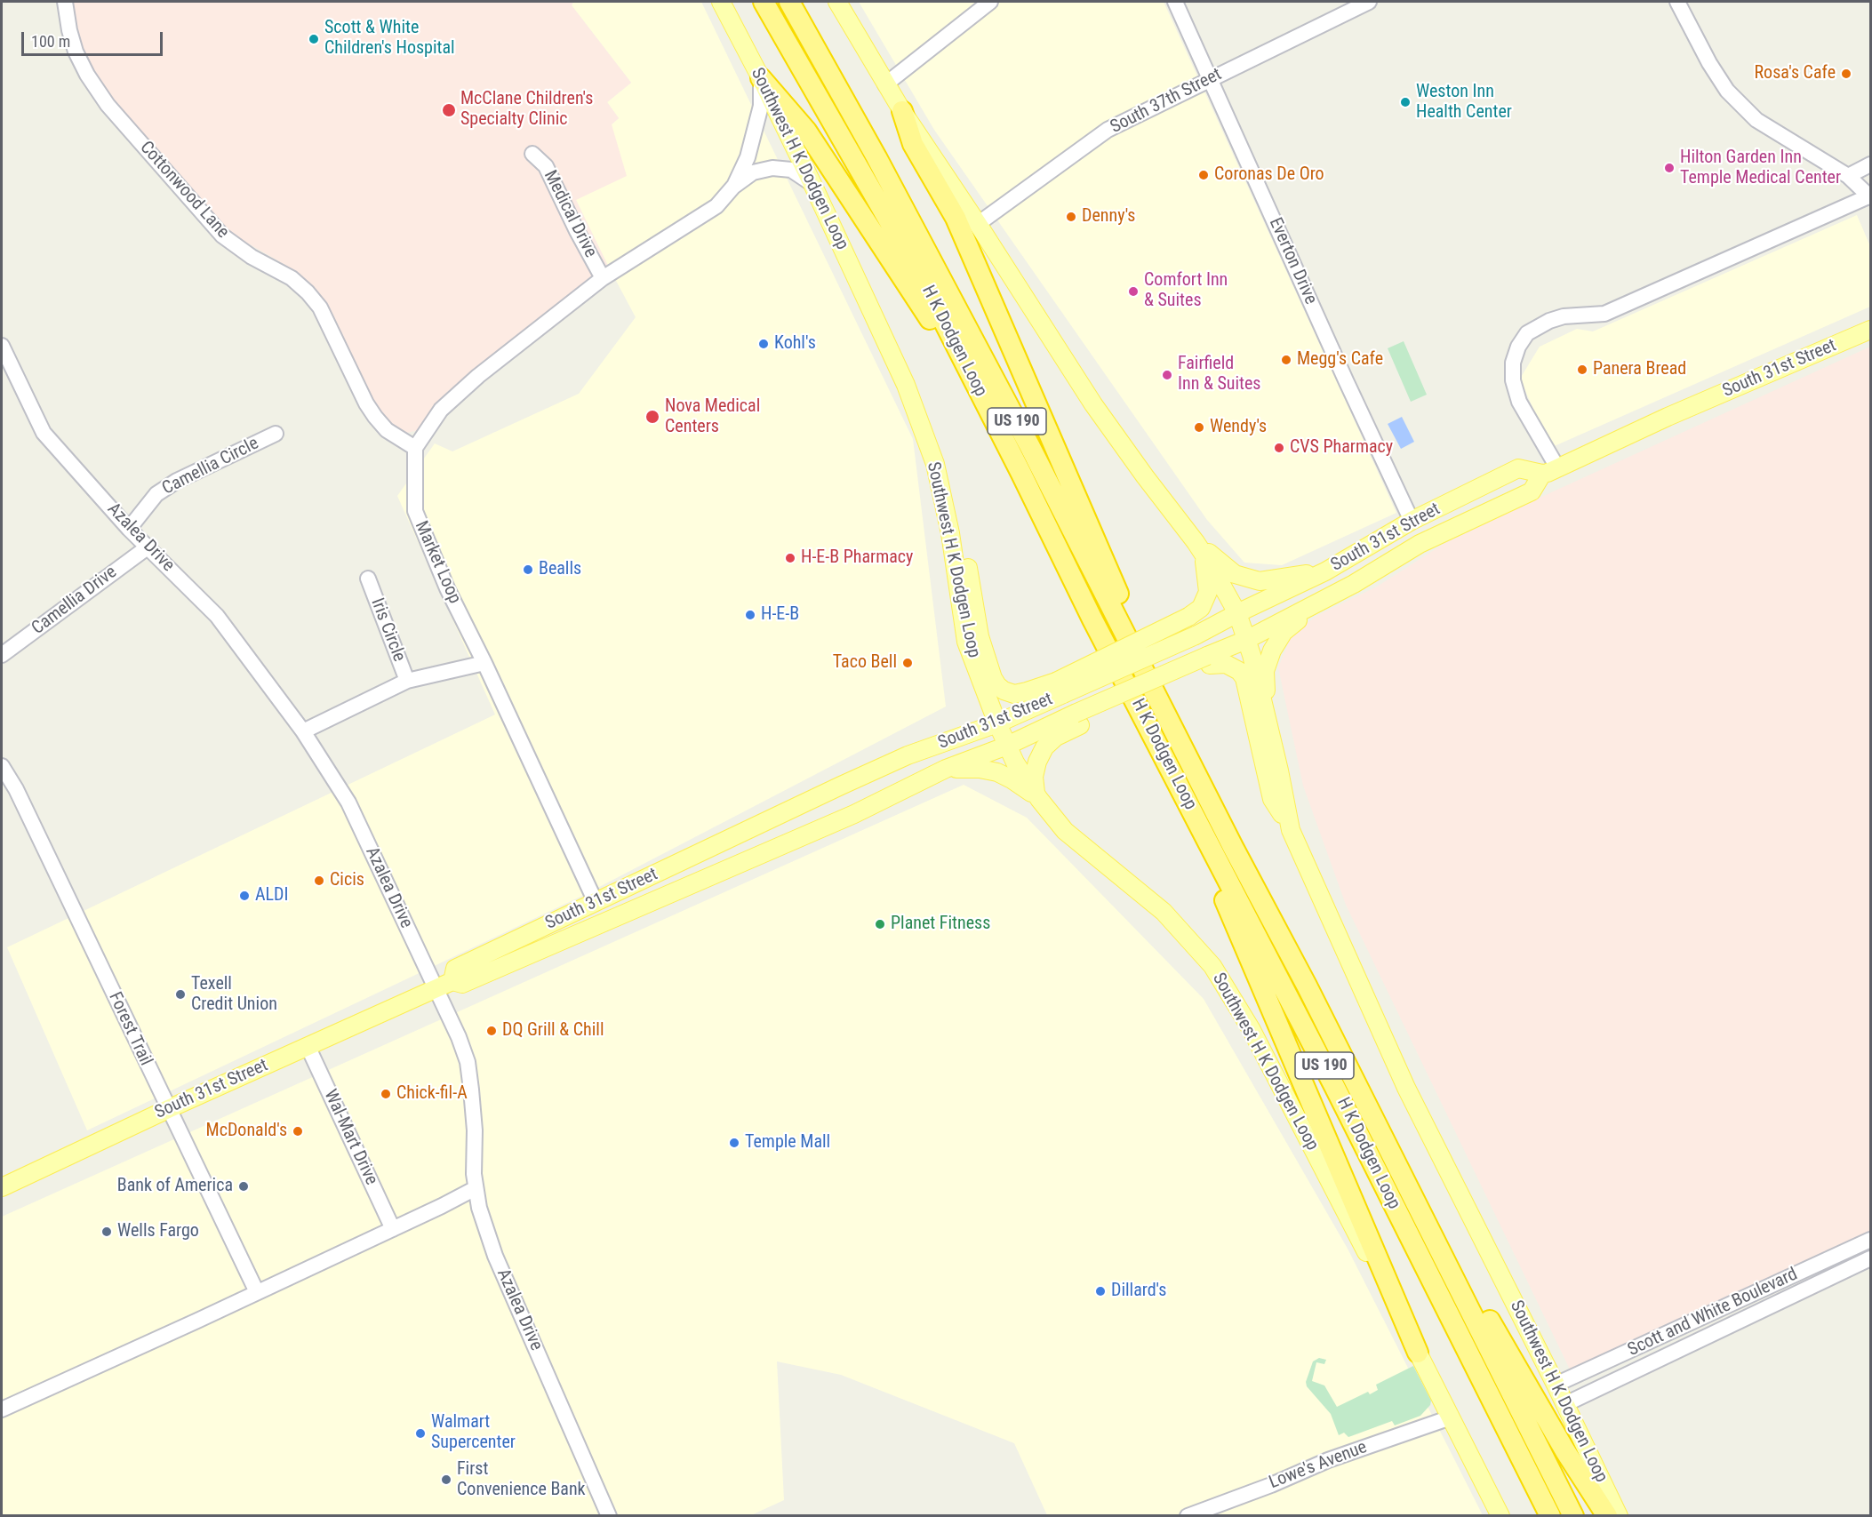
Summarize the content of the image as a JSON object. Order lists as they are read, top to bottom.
{
  "streets": {
    "highway": ["H K Dodgen Loop", "US 190"],
    "main road": ["Southwest H K Dodgen Loop", "South 31st Street"],
    "street": [
      "South 37th Street",
      "Cottonwood Lane",
      "Medical Drive",
      "Everton Drive",
      "Camellia Circle",
      "Azalea Drive",
      "Market Loop",
      "Camellia Drive",
      "Iris Circle",
      "Forest Trail",
      "Wal-Mart Drive",
      "Scott and White Boulevard",
      "Lowe's Avenue"
    ]
  },
  "crossings": [
    ["South 37th Street", "Southwest H K Dodgen Loop"],
    ["South 37th Street", "Everton Drive"],
    ["Southwest H K Dodgen Loop", "South 31st Street"],
    ["Southwest H K Dodgen Loop", "Scott and White Boulevard"],
    ["Southwest H K Dodgen Loop", "Lowe's Avenue"],
    ["Cottonwood Lane", "Market Loop"],
    ["Everton Drive", "South 31st Street"],
    ["South 31st Street", "Azalea Drive"],
    ["South 31st Street", "Market Loop"],
    ["South 31st Street", "Forest Trail"],
    ["South 31st Street", "Wal-Mart Drive"],
    ["Camellia Circle", "Azalea Drive"],
    ["Azalea Drive", "Camellia Drive"]
  ],
  "places": [
    "Scott & White Children's Hospital",
    "Rosa's Cafe",
    "Weston Inn Health Center",
    "McClane Children's Specialty Clinic",
    "Hilton Garden Inn Temple Medical Center",
    "Coronas De Oro",
    "Denny's",
    "Comfort Inn & Suites",
    "Kohl's",
    "Megg's Cafe",
    "Panera Bread",
    "Fairfield Inn & Suites",
    "Nova Medical Centers",
    "Wendy's",
    "CVS Pharmacy",
    "H-E-B Pharmacy",
    "Bealls",
    "H-E-B",
    "Taco Bell",
    "Cicis",
    "ALDI",
    "Planet Fitness",
    "Texell Credit Union",
    "DQ Grill & Chill",
    "Chick-fil-A",
    "McDonald's",
    "Temple Mall",
    "Bank of America",
    "Wells Fargo",
    "Dillard's",
    "Walmart Supercenter",
    "First Convenience Bank"
  ],
  "scale_bar": "100 m"
}
